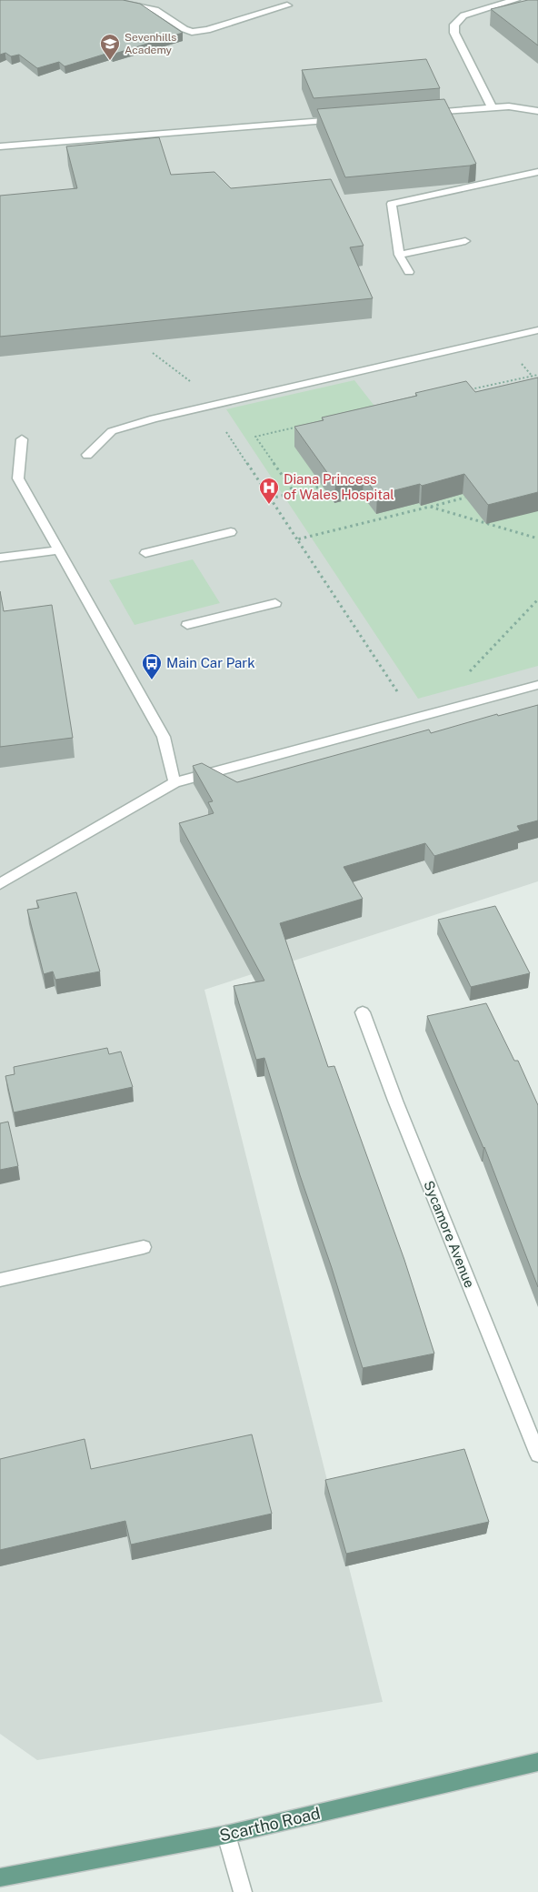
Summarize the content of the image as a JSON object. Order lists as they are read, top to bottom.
{
  "streets": {
    "main road": ["Scartho Road"],
    "street": ["Sycamore Avenue"]
  },
  "places": {
    "school or university": ["Sevenhills Academy"],
    "hospital": ["Diana Princess of Wales Hospital"],
    "bus stop": ["Main Car Park"]
  }
}
